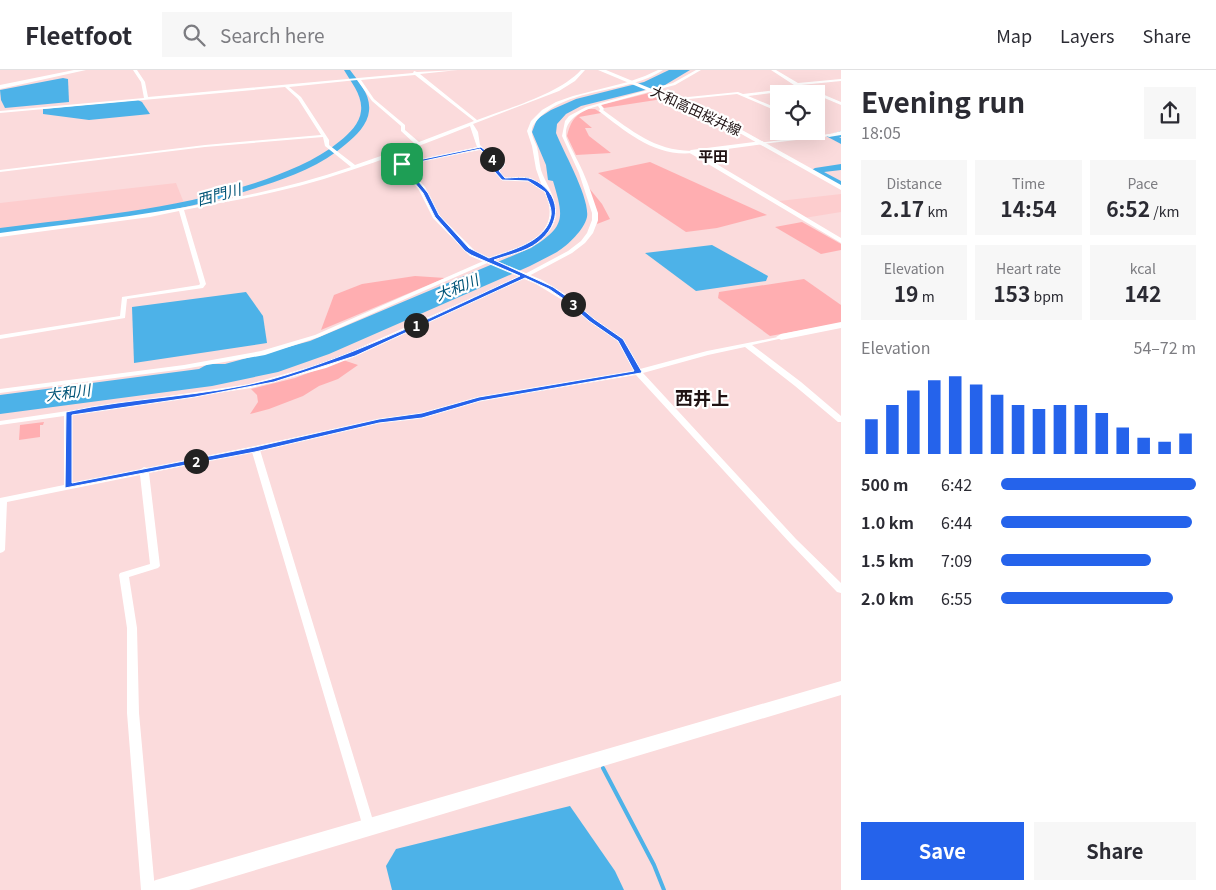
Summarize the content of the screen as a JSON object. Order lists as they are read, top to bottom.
{
  "streets": {
    "main road": ["大和高田桜井線"]
  },
  "districts": ["平田", "西井上"],
  "water": ["西門川", "大和川"],
  "page": {
    "header": "Fleetfoot",
    "search": "Search here",
    "nav": ["Map", "Layers", "Share"],
    "heading": ["Evening run", "18:05"],
    "pins": [
      "4",
      "3",
      "1",
      "2"
    ],
    "stats": [
      ["Distance", "2.17 km"],
      ["Time", "14:54"],
      ["Pace", "6:52 /km"],
      ["Elevation", "19 m"],
      ["Heart rate", "153 bpm"],
      ["kcal", "142"]
    ],
    "chart": ["Elevation", "54–72 m"],
    "list": [
      {
        "name": "500 m",
        "note": "6:42"
      },
      {
        "name": "1.0 km",
        "note": "6:44"
      },
      {
        "name": "1.5 km",
        "note": "7:09"
      },
      {
        "name": "2.0 km",
        "note": "6:55"
      }
    ],
    "buttons": ["Save", "Share"]
  }
}
